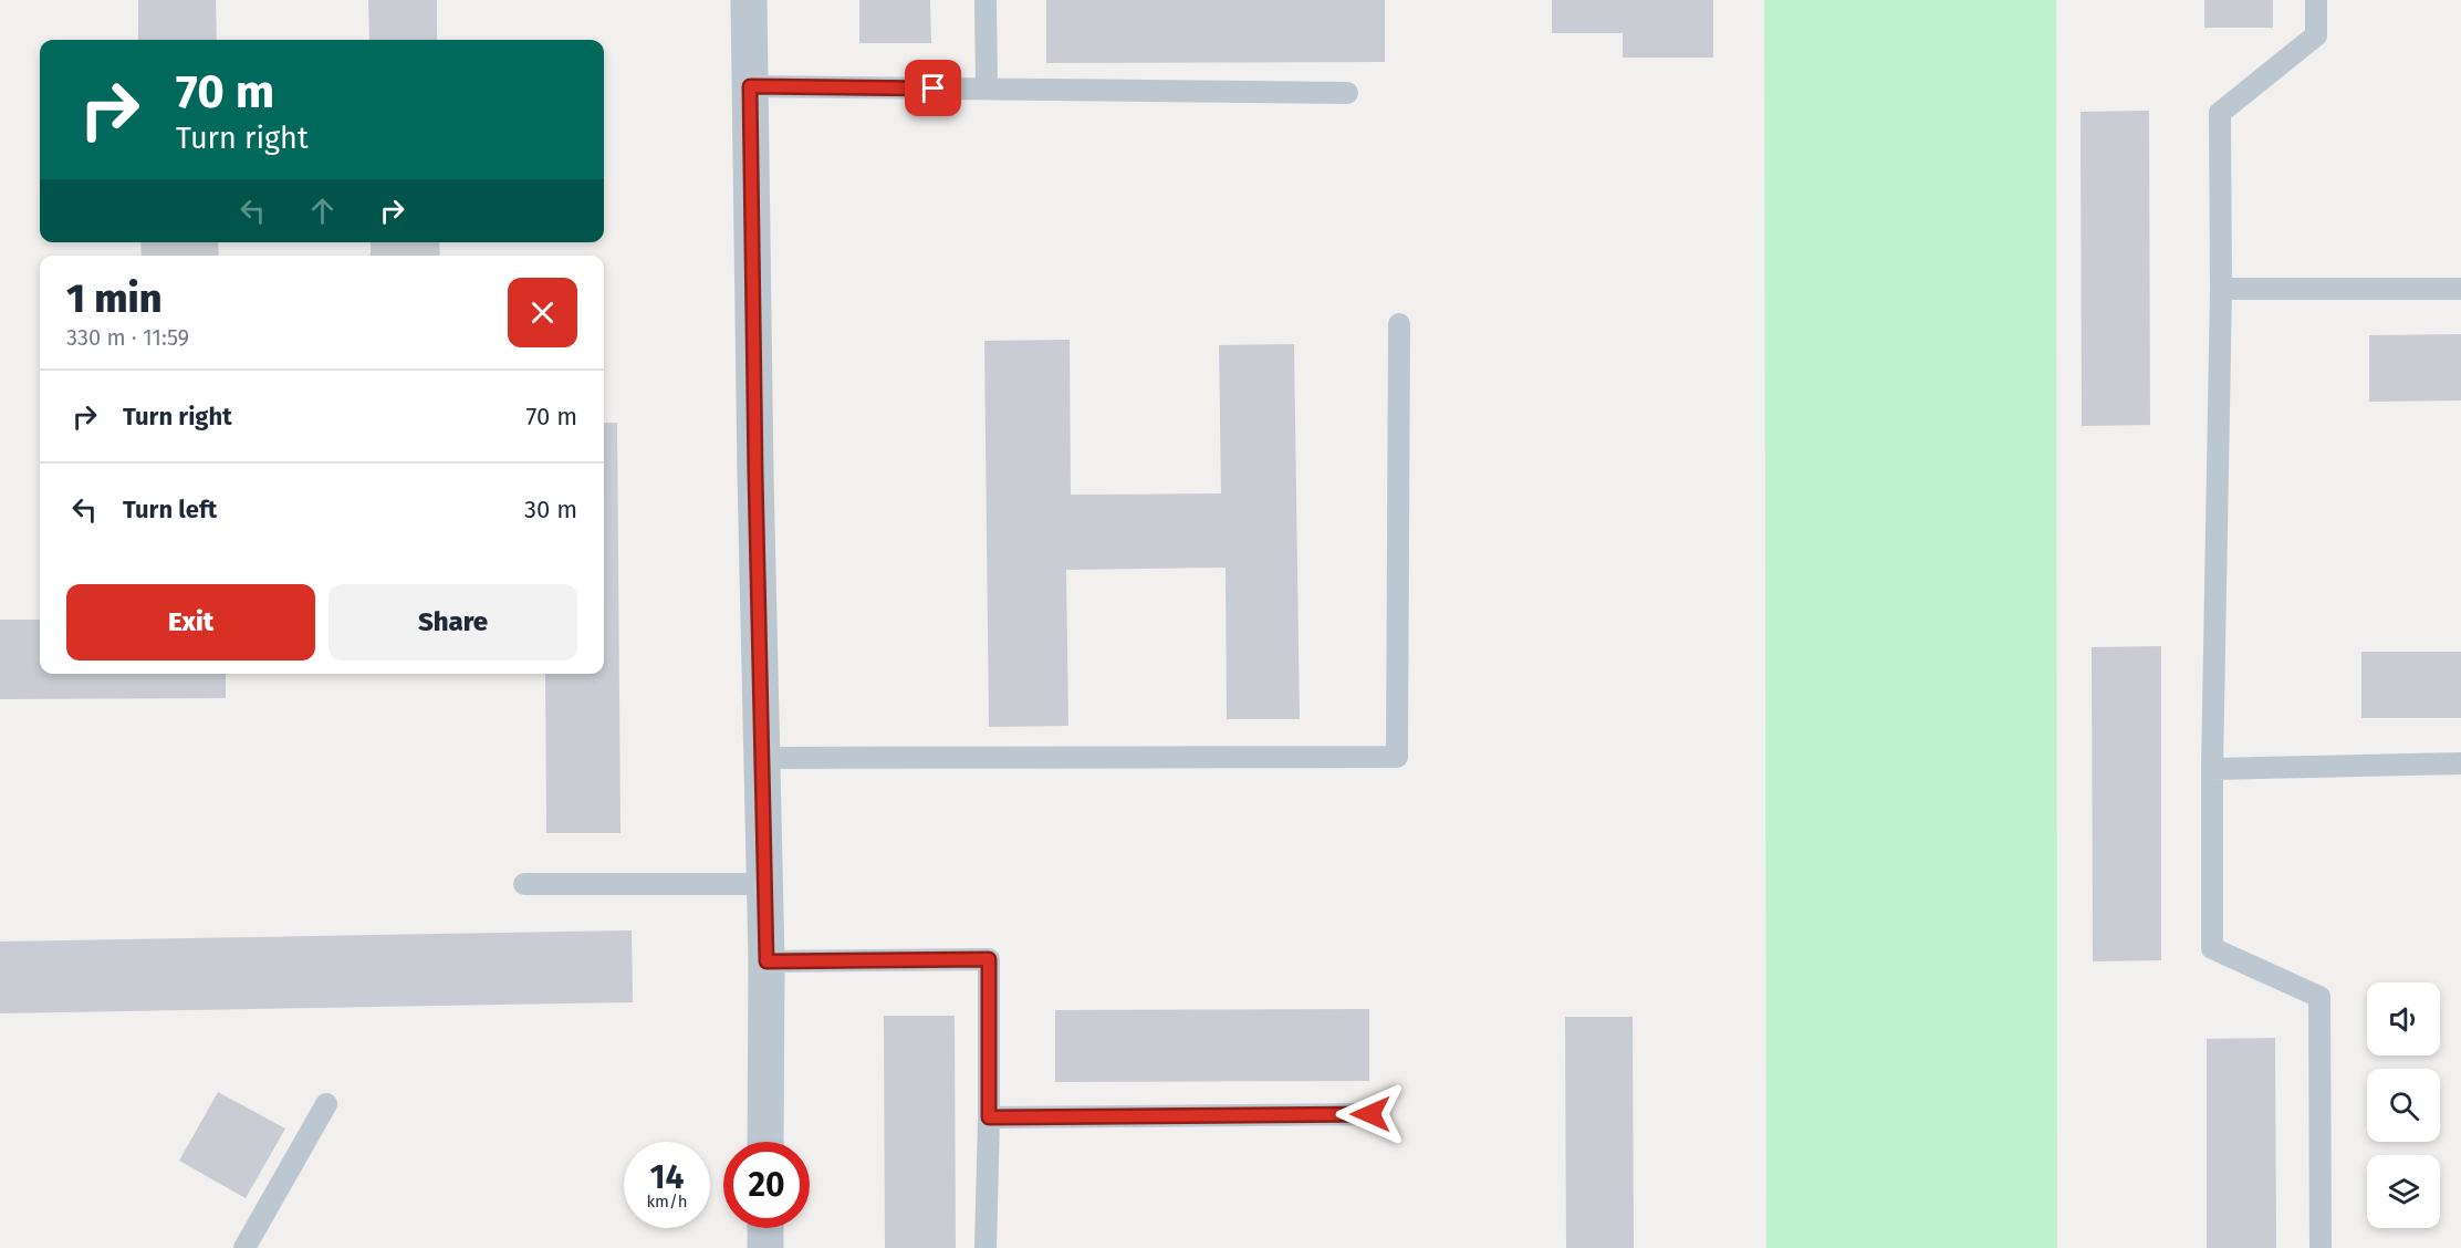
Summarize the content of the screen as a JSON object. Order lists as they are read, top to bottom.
{
  "page": {
    "turn": ["70 m", "Turn right"],
    "heading": ["1 min", "330 m · 11:59"],
    "list": [
      {
        "name": "Turn right",
        "value": "70 m"
      },
      {
        "name": "Turn left",
        "value": "30 m"
      }
    ],
    "buttons": ["Exit", "Share"],
    "speed": "14 km/h",
    "limit": "20"
  }
}
